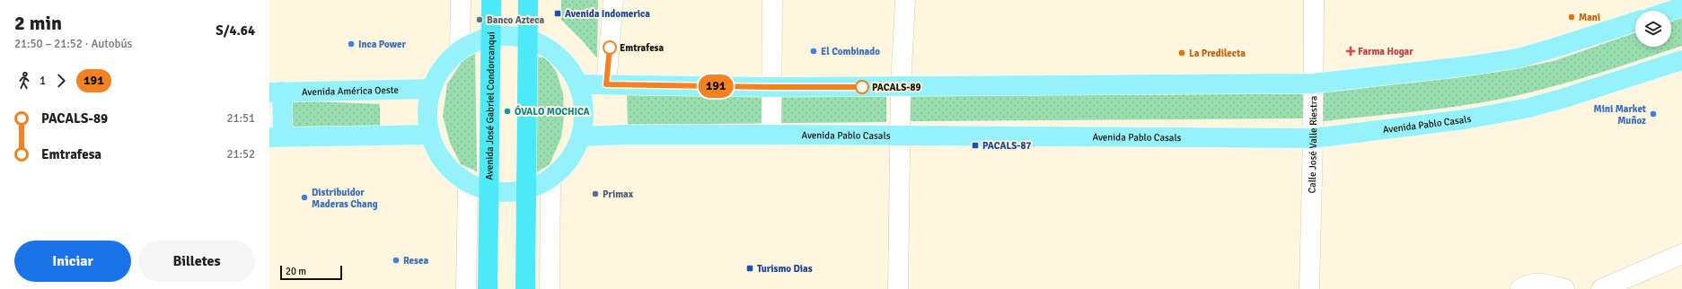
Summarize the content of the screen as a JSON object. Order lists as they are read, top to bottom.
{
  "streets": {
    "highway": ["Avenida José Gabriel Condorcanqui"],
    "main road": ["Avenida América Oeste", "Avenida Pablo Casals"],
    "street": ["Calle José Valle Riestra"]
  },
  "crossings": [
    ["Avenida Pablo Casals", "Calle José Valle Riestra"]
  ],
  "places": {
    "transit": ["Avenida Indomerica", "PACALS-87", "Turismo Dias"],
    "other": [
      "Mani",
      "Banco Azteca",
      "Inca Power",
      "Emtrafesa",
      "El Combinado",
      "La Predilecta",
      "PACALS-89",
      "ÓVALO MOCHICA",
      "Mini Market Muñoz",
      "Primax",
      "Distribuidor Maderas Chang",
      "Resea"
    ],
    "health": ["Farma Hogar"]
  },
  "lines": ["bus line 191"],
  "scale_bar": "20 m",
  "page": {
    "heading": ["2 min", "21:50 – 21:52 · Autobús", "S/4.64"],
    "on_map": "191",
    "legs": ["1", "191"],
    "list": [
      {
        "name": "PACALS-89",
        "value": "21:51"
      },
      {
        "name": "Emtrafesa",
        "value": "21:52"
      }
    ],
    "buttons": ["Iniciar", "Billetes"],
    "scale": "20 m"
  }
}
